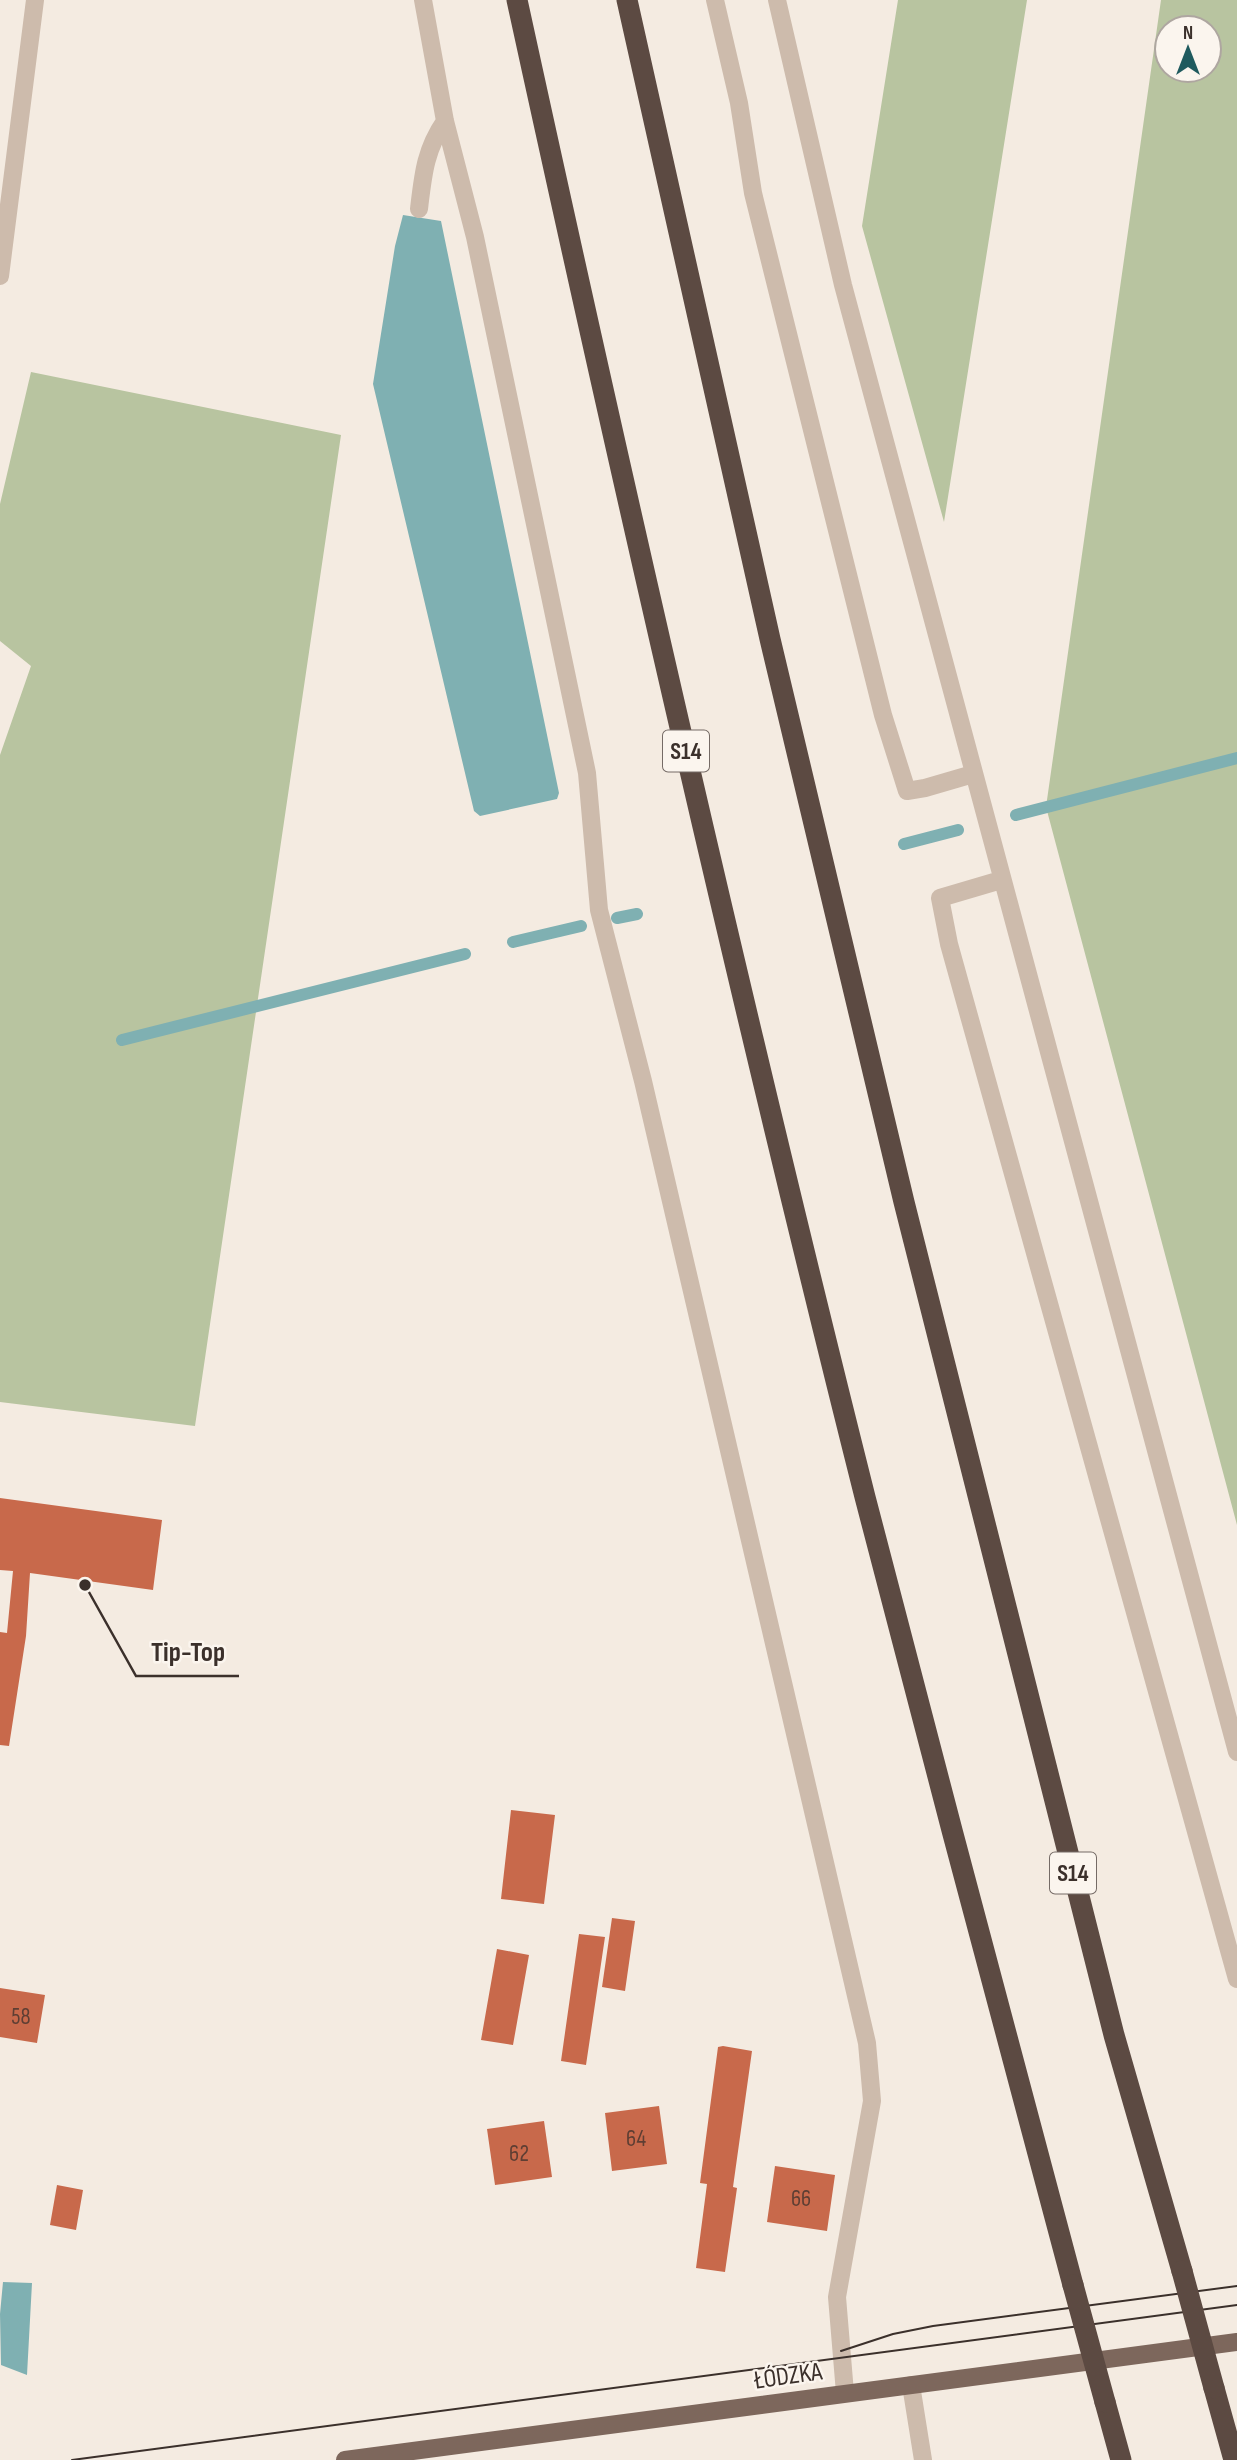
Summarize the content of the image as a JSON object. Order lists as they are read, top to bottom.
{
  "streets": {
    "highway": ["S14"],
    "main road": ["ŁÓDZKA"]
  },
  "places": ["Tip-Top"],
  "house_numbers": [
    "58",
    "64",
    "62",
    "66"
  ],
  "north": "top"
}
